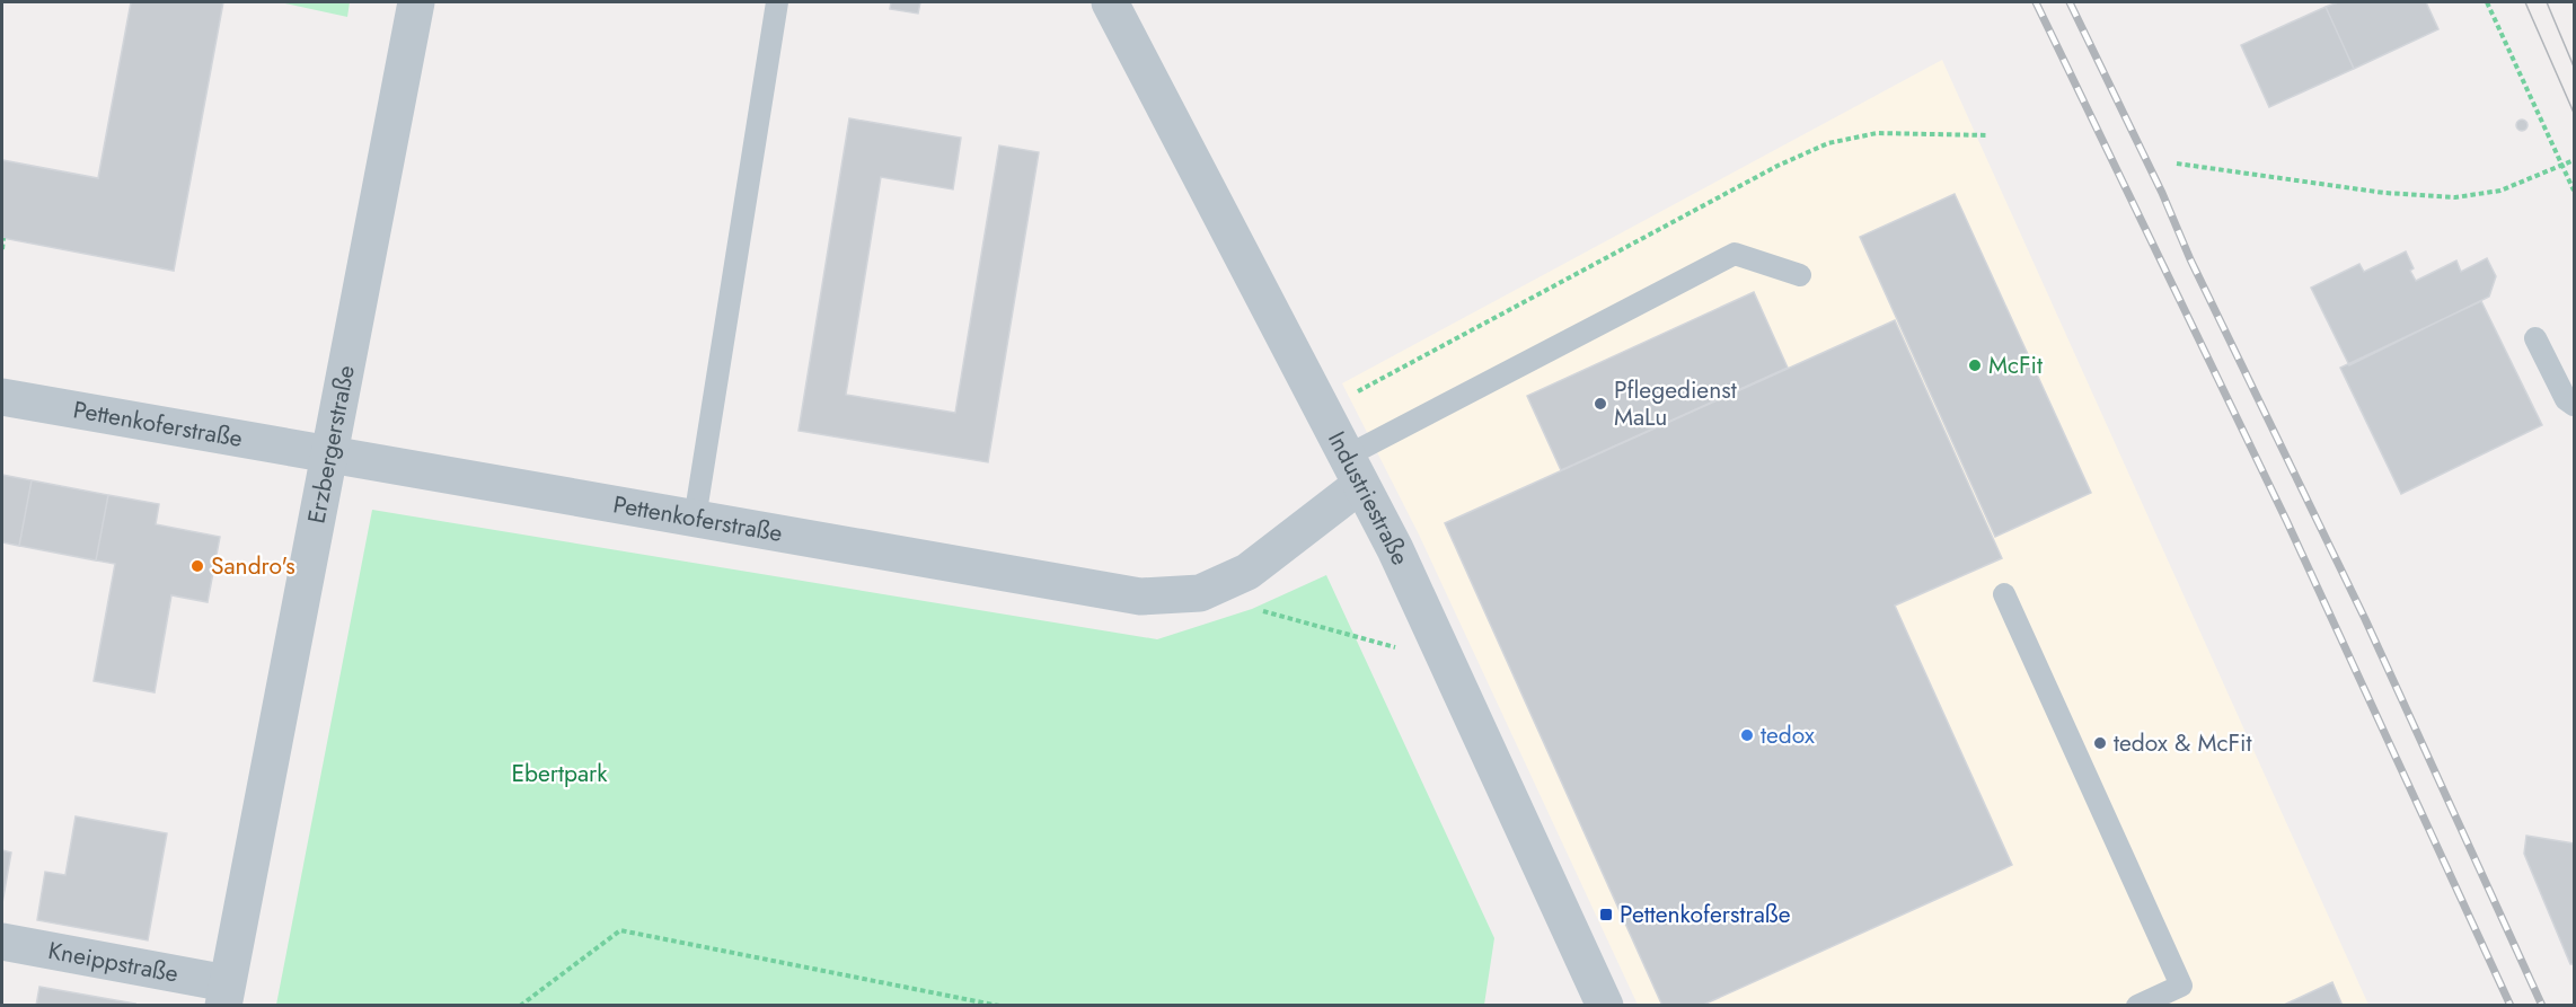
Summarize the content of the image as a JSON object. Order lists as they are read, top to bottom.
{
  "streets": {
    "street": [
      "Pettenkoferstraße",
      "Erzbergerstraße",
      "Industriestraße",
      "Kneippstraße"
    ]
  },
  "crossings": [
    ["Pettenkoferstraße", "Erzbergerstraße"],
    ["Pettenkoferstraße", "Industriestraße"],
    ["Erzbergerstraße", "Kneippstraße"]
  ],
  "parks": ["Ebertpark"],
  "places": {
    "other": [
      "McFit",
      "Pflegedienst MaLu",
      "Sandro's",
      "tedox",
      "tedox & McFit"
    ],
    "transit": ["Pettenkoferstraße"]
  }
}
